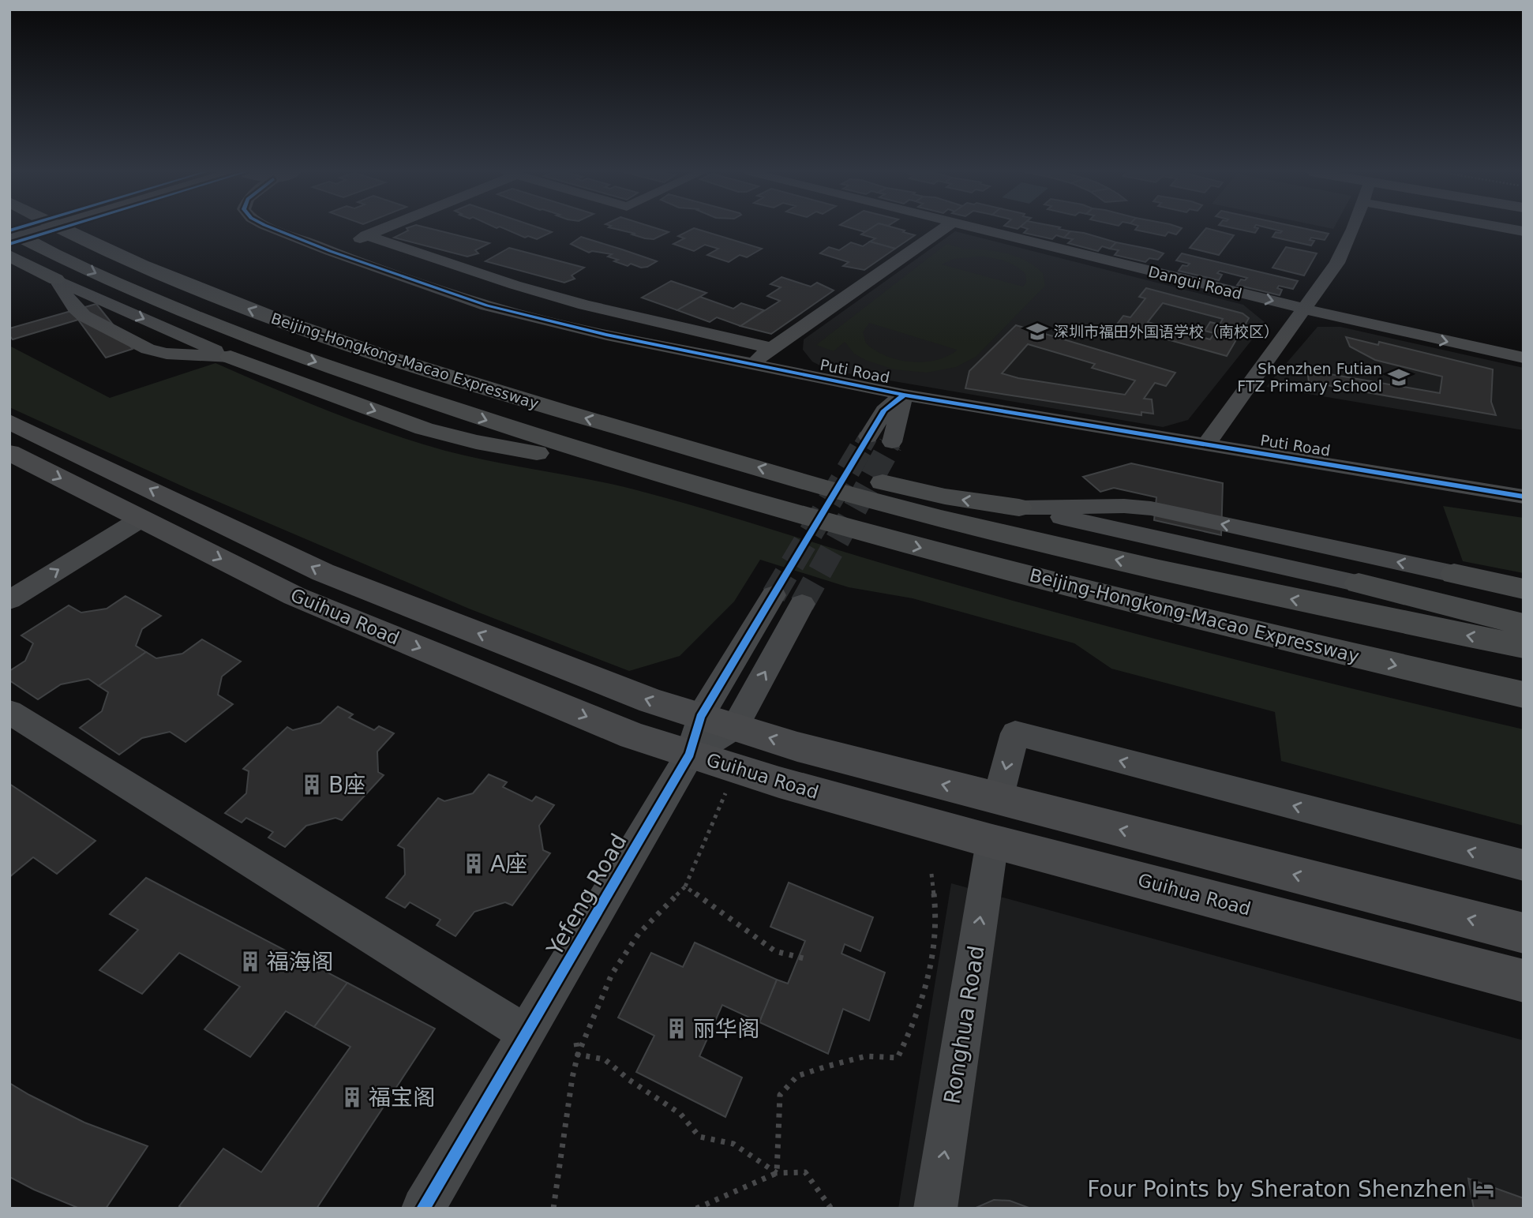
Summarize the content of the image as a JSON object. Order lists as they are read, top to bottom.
{
  "streets": {
    "highway": ["Beijing-Hongkong-Macao Expressway"],
    "main road": ["Guihua Road"],
    "street": [
      "Dangui Road",
      "Puti Road",
      "Yefeng Road",
      "Ronghua Road"
    ]
  },
  "crossings": [
    ["Guihua Road", "Yefeng Road"],
    ["Guihua Road", "Ronghua Road"]
  ],
  "one_way": ["Ronghua Road"],
  "places": {
    "school or university": ["深圳市福田外国语学校（南校区）", "Shenzhen Futian FTZ Primary School"],
    "building": [
      "B座",
      "A座",
      "福海阁",
      "丽华阁",
      "福宝阁"
    ],
    "hotel": ["Four Points by Sheraton Shenzhen"]
  }
}
